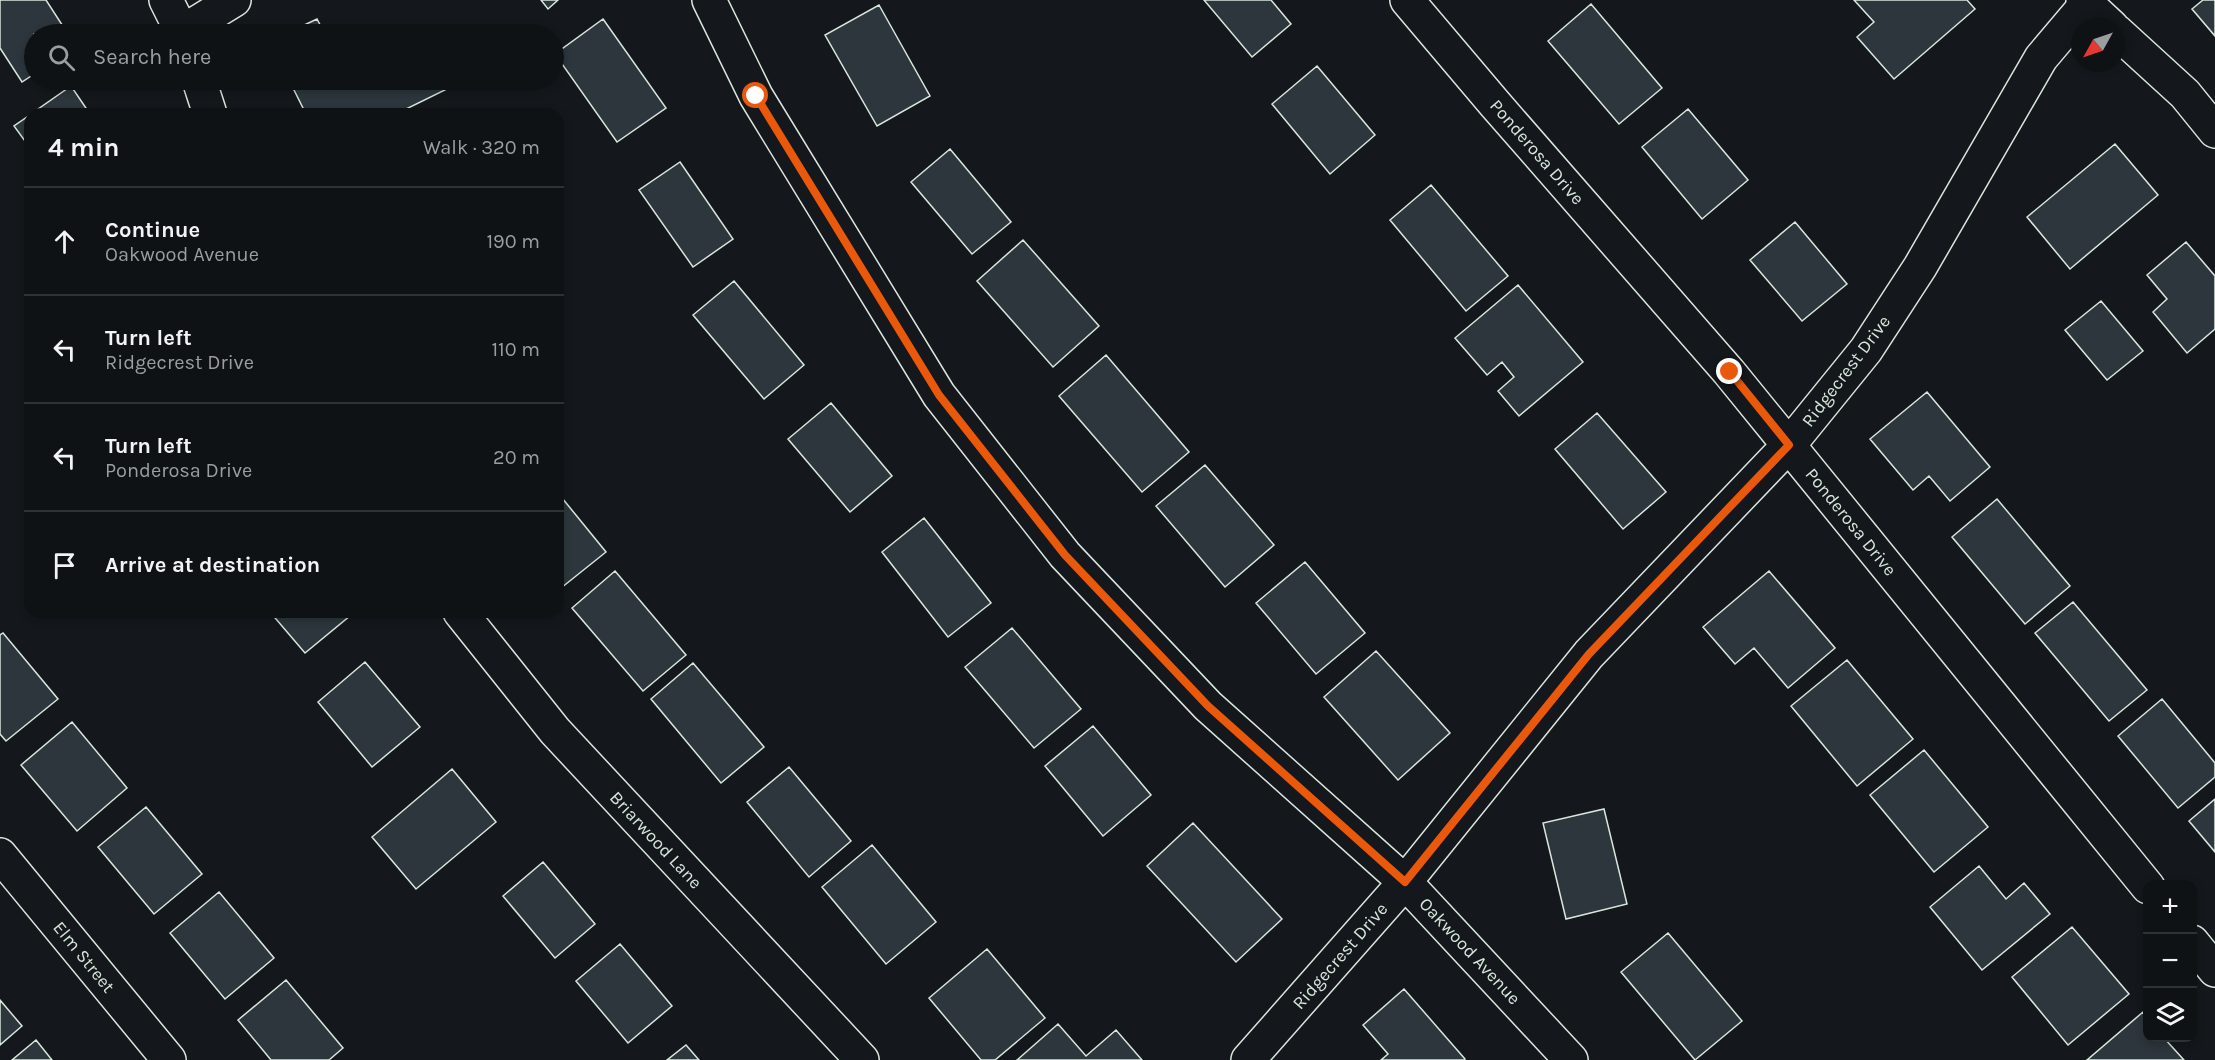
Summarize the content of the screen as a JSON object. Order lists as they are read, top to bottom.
{
  "streets": {
    "street": [
      "Ponderosa Drive",
      "Ridgecrest Drive",
      "Briarwood Lane",
      "Oakwood Avenue",
      "Elm Street"
    ]
  },
  "crossings": [
    ["Ponderosa Drive", "Ridgecrest Drive"],
    ["Ridgecrest Drive", "Oakwood Avenue"]
  ],
  "north": "bottom left",
  "page": {
    "search": "Search here",
    "heading": ["4 min", "Walk · 320 m"],
    "list": [
      ["Continue", "Oakwood Avenue", "190 m"],
      ["Turn left", "Ridgecrest Drive", "110 m"],
      ["Turn left", "Ponderosa Drive", "20 m"],
      "Arrive at destination"
    ],
    "map_buttons": ["+", "−"]
  }
}
